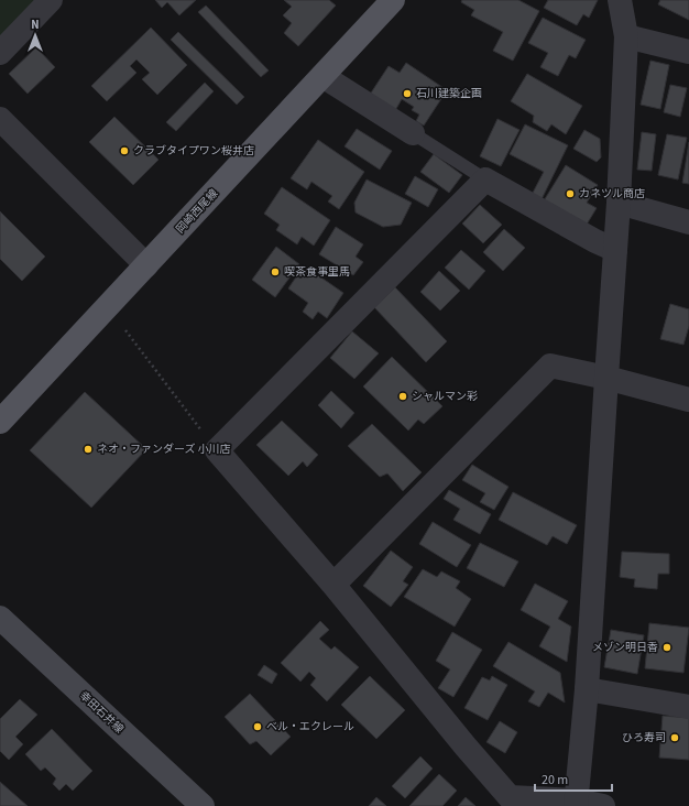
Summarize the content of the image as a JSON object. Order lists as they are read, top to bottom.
{
  "streets": {
    "main road": ["岡崎西尾線", "幸田石井線"]
  },
  "places": [
    "石川建築企画",
    "クラブタイプワン桜井店",
    "カネツル商店",
    "喫茶食事里馬",
    "シャルマン彩",
    "ネオ・ファンダーズ 小川店",
    "メゾン明日香",
    "ベル・エクレール",
    "ひろ寿司"
  ],
  "scale_bar": "20 m",
  "north": "top"
}
